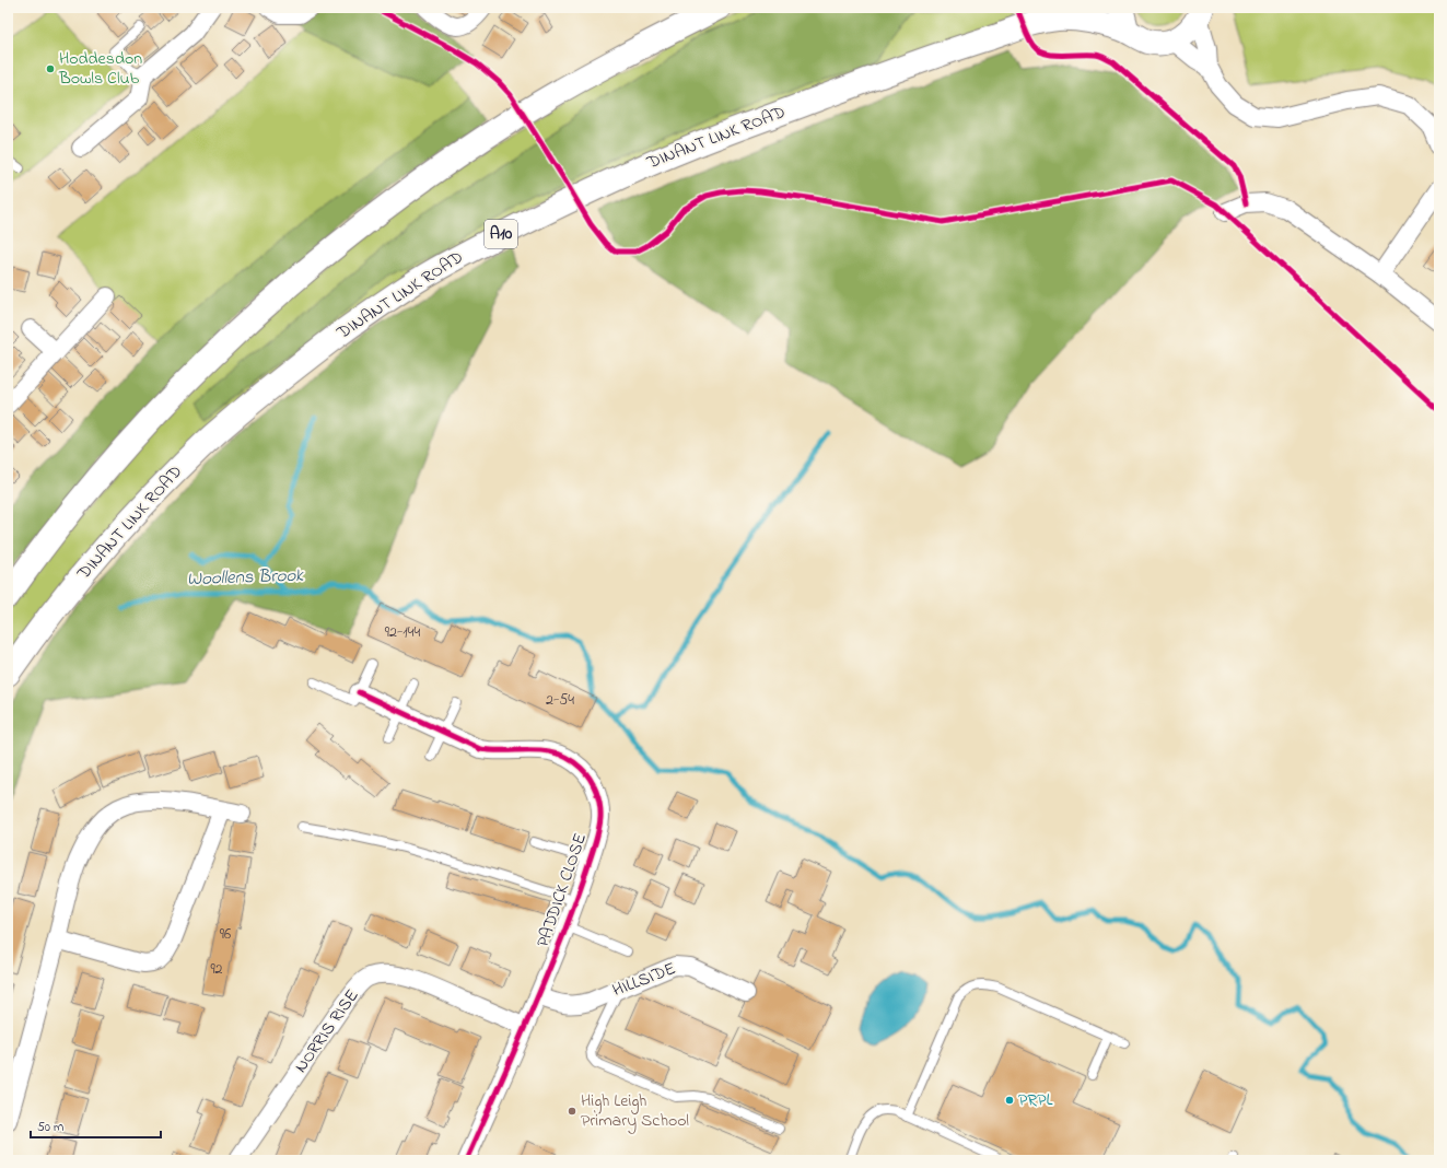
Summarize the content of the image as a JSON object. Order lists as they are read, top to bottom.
{
  "streets": {
    "main road": ["DINANT LINK ROAD", "A10"],
    "street": ["PADDICK CLOSE", "HILLSIDE", "NORRIS RISE"]
  },
  "crossings": [
    ["PADDICK CLOSE", "HILLSIDE"],
    ["PADDICK CLOSE", "NORRIS RISE"]
  ],
  "water": ["Woollens Brook"],
  "places": ["Hoddesdon Bowls Club", "PRPL", "High Leigh Primary School"],
  "house_numbers": [
    "92-144",
    "2-54",
    "96",
    "92"
  ],
  "scale_bar": "50 m"
}
